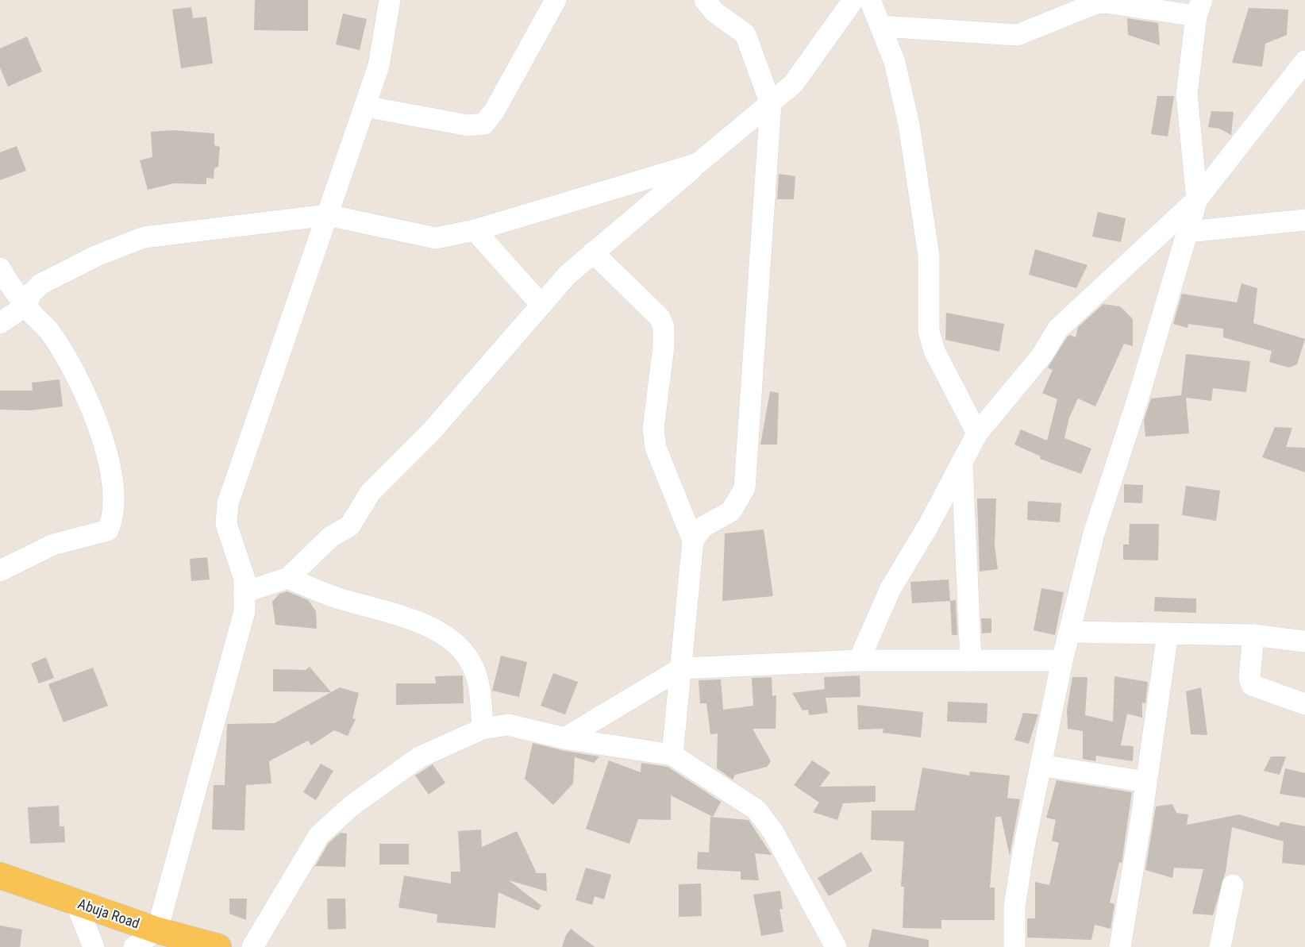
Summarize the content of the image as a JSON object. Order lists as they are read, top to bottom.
{
  "streets": {
    "main road": ["Abuja Road"]
  }
}
